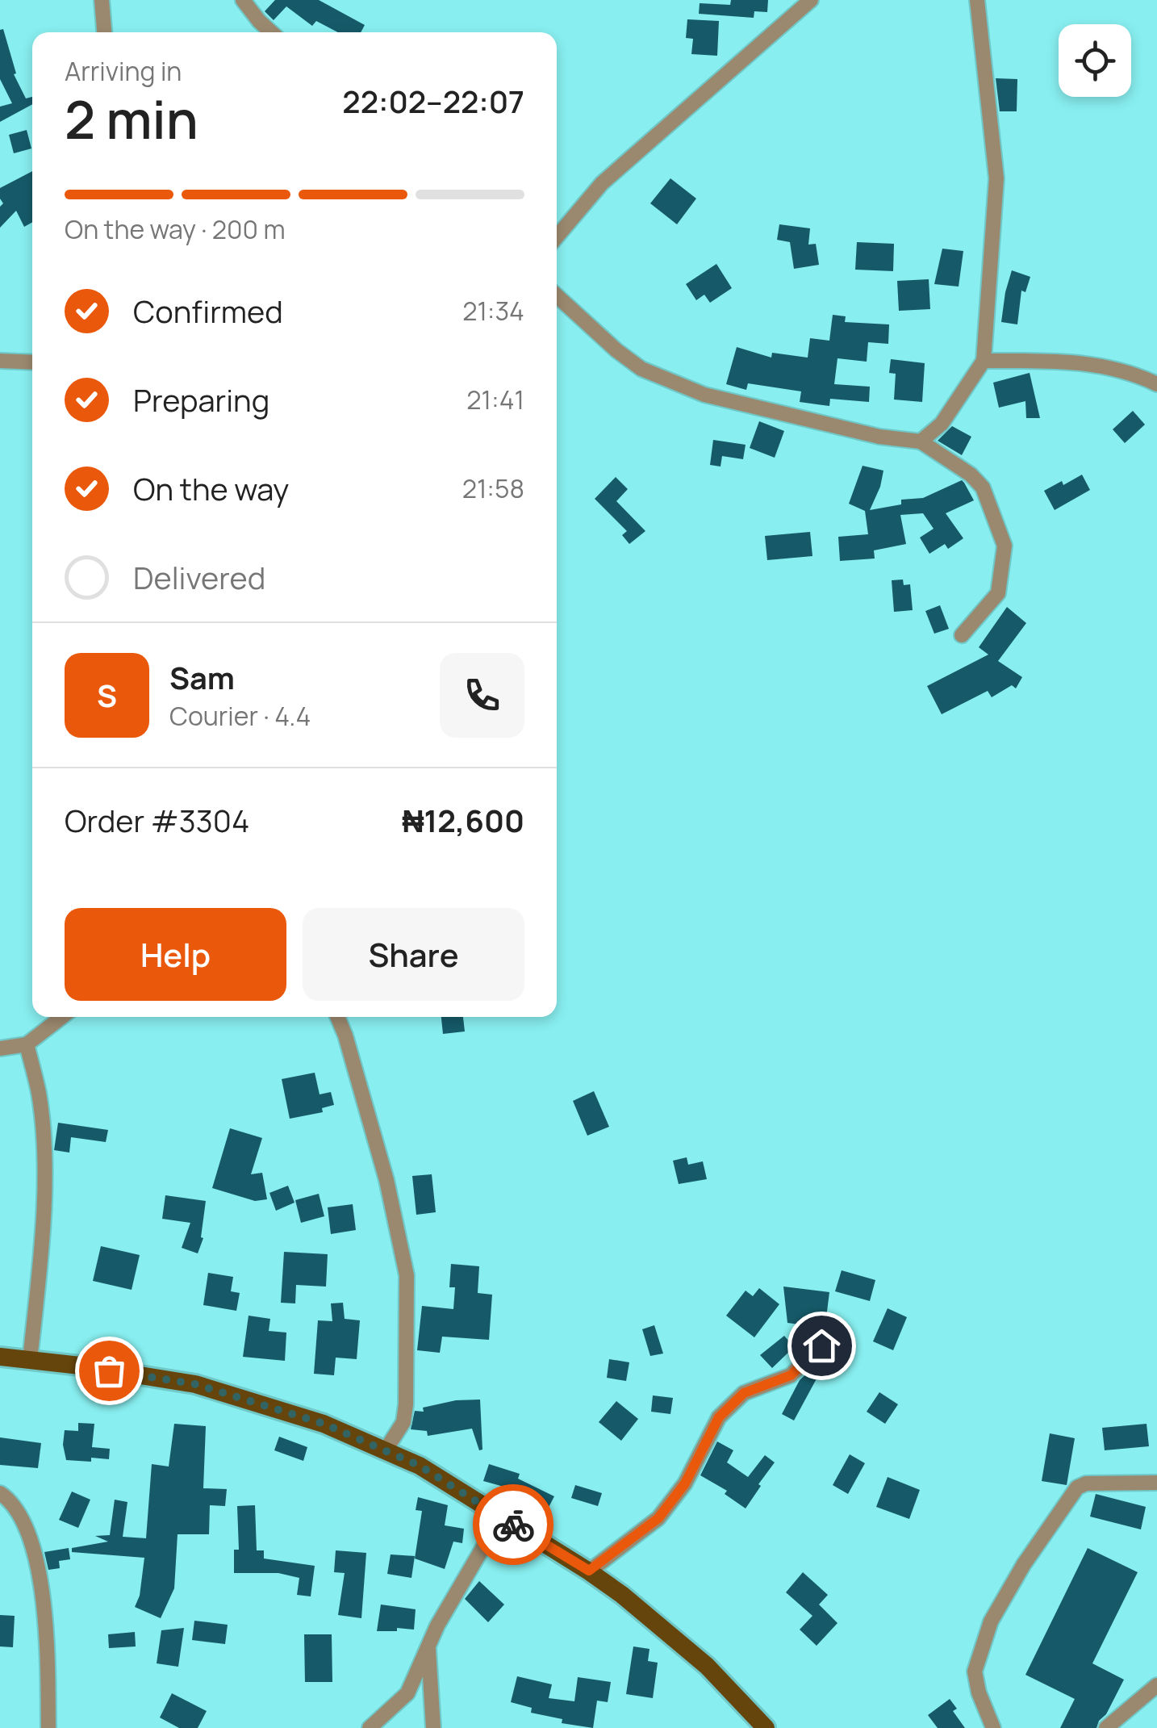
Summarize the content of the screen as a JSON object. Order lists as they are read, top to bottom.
{
  "page": {
    "heading": ["2 min", "Arriving in", "22:02–22:07"],
    "panel": [
      "Sam",
      "Courier · 4.4",
      "Order #3304",
      "₦12,600"
    ],
    "bar": "On the way · 200 m",
    "list": [
      ["Confirmed", "21:34"],
      ["Preparing", "21:41"],
      ["On the way", "21:58"],
      "Delivered"
    ],
    "round": "S",
    "buttons": ["Help", "Share"]
  }
}
